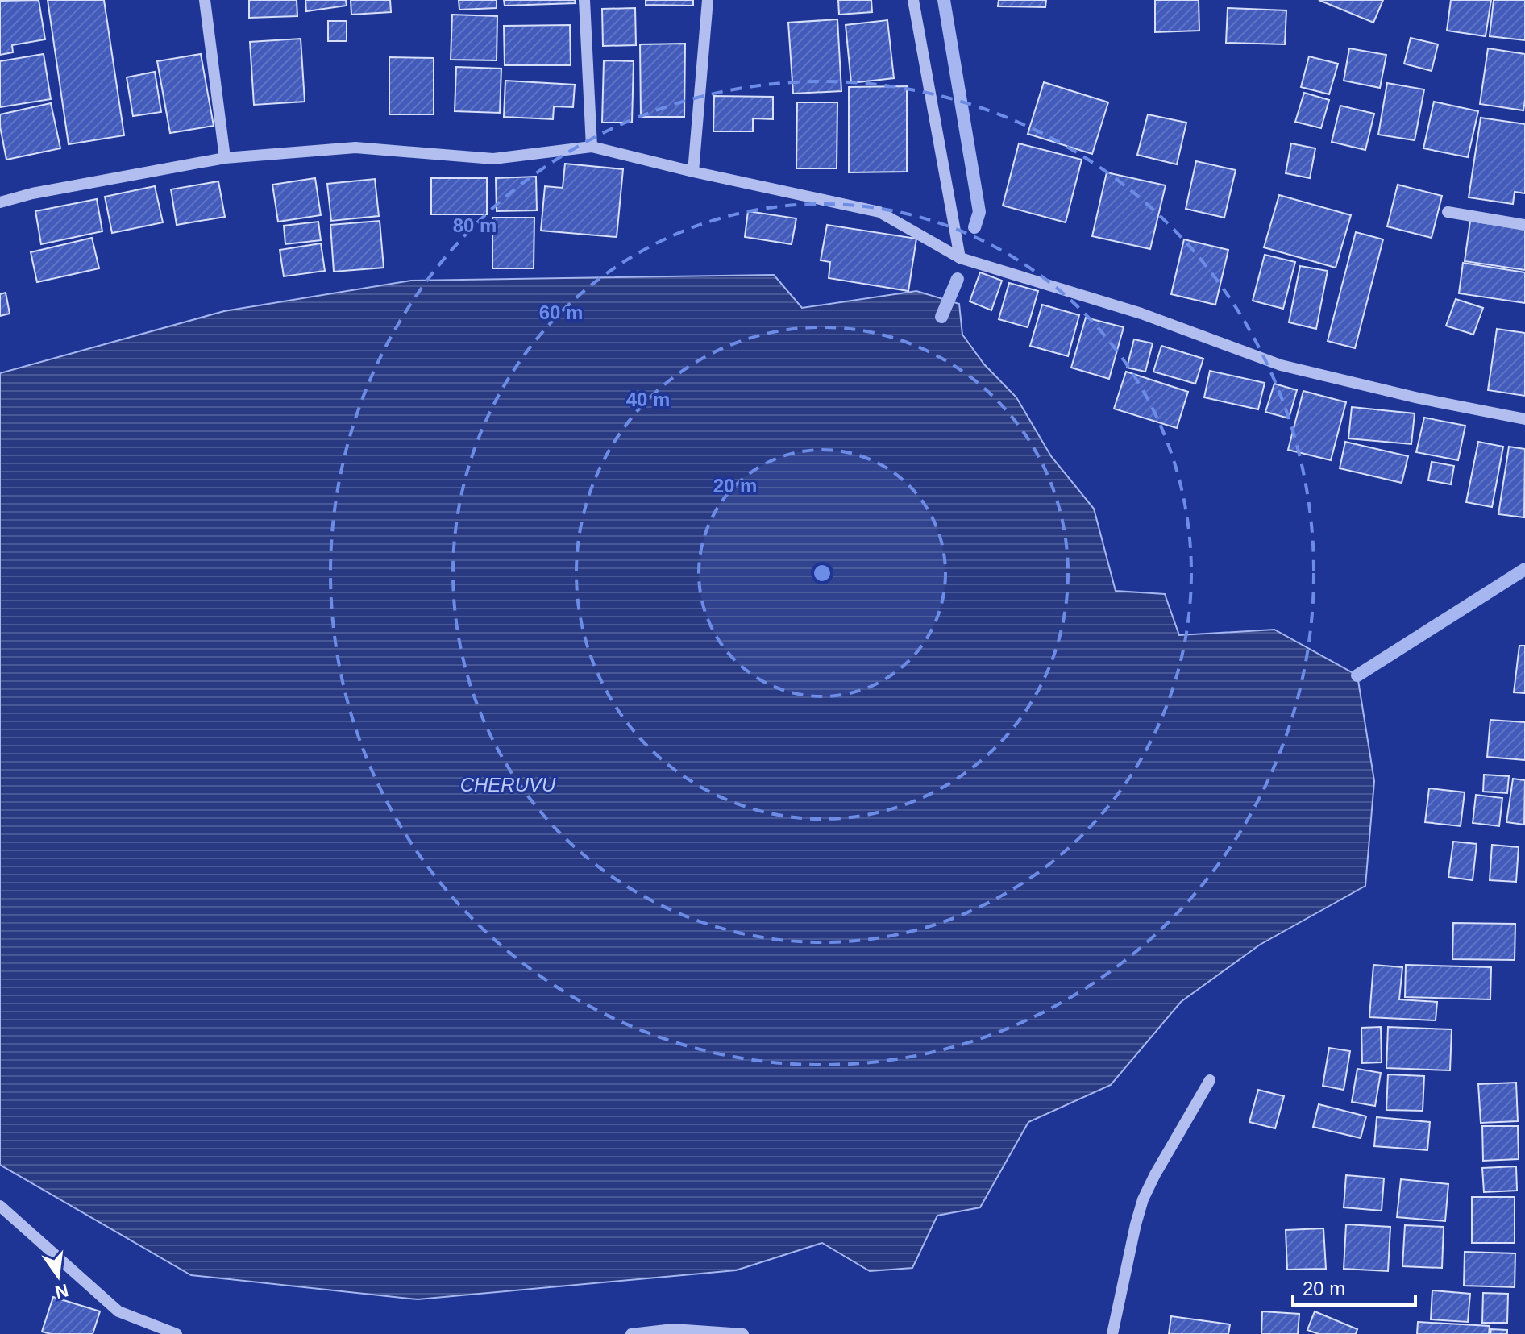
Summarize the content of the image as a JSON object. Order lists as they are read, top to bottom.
{
  "water": ["CHERUVU"],
  "scale_bar": "20 m",
  "north": "bottom",
  "rings": [
    "80 m",
    "60 m",
    "40 m",
    "20 m"
  ]
}
